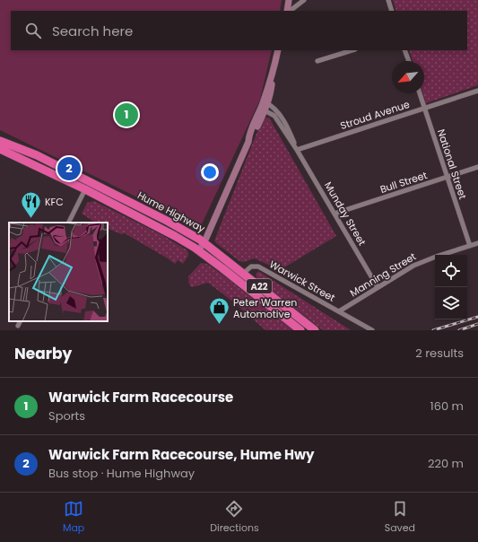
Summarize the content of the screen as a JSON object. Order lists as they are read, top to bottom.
{
  "streets": {
    "highway": ["Hume Highway", "A22"],
    "street": [
      "Stroud Avenue",
      "National Street",
      "Bull Street",
      "Munday Street",
      "Manning Street",
      "Warwick Street"
    ]
  },
  "crossings": [
    ["Stroud Avenue", "National Street"],
    ["Stroud Avenue", "Munday Street"],
    ["National Street", "Bull Street"],
    ["National Street", "Manning Street"],
    ["Bull Street", "Munday Street"],
    ["Hume Highway", "Warwick Street"],
    ["Munday Street", "Manning Street"],
    ["Manning Street", "Warwick Street"]
  ],
  "places": {
    "restaurant": ["KFC"],
    "shop": ["Peter Warren Automotive"]
  },
  "north": "bottom left",
  "page": {
    "search": "Search here",
    "pins": ["1", "2"],
    "heading": ["Nearby", "2 results"],
    "list": [
      {
        "mark": "1",
        "name": "Warwick Farm Racecourse",
        "note": "Sports",
        "value": "160 m"
      },
      {
        "mark": "2",
        "name": "Warwick Farm Racecourse, Hume Hwy",
        "note": "Bus stop · Hume Highway",
        "value": "220 m"
      }
    ],
    "nav": ["Map", "Directions", "Saved"]
  }
}
